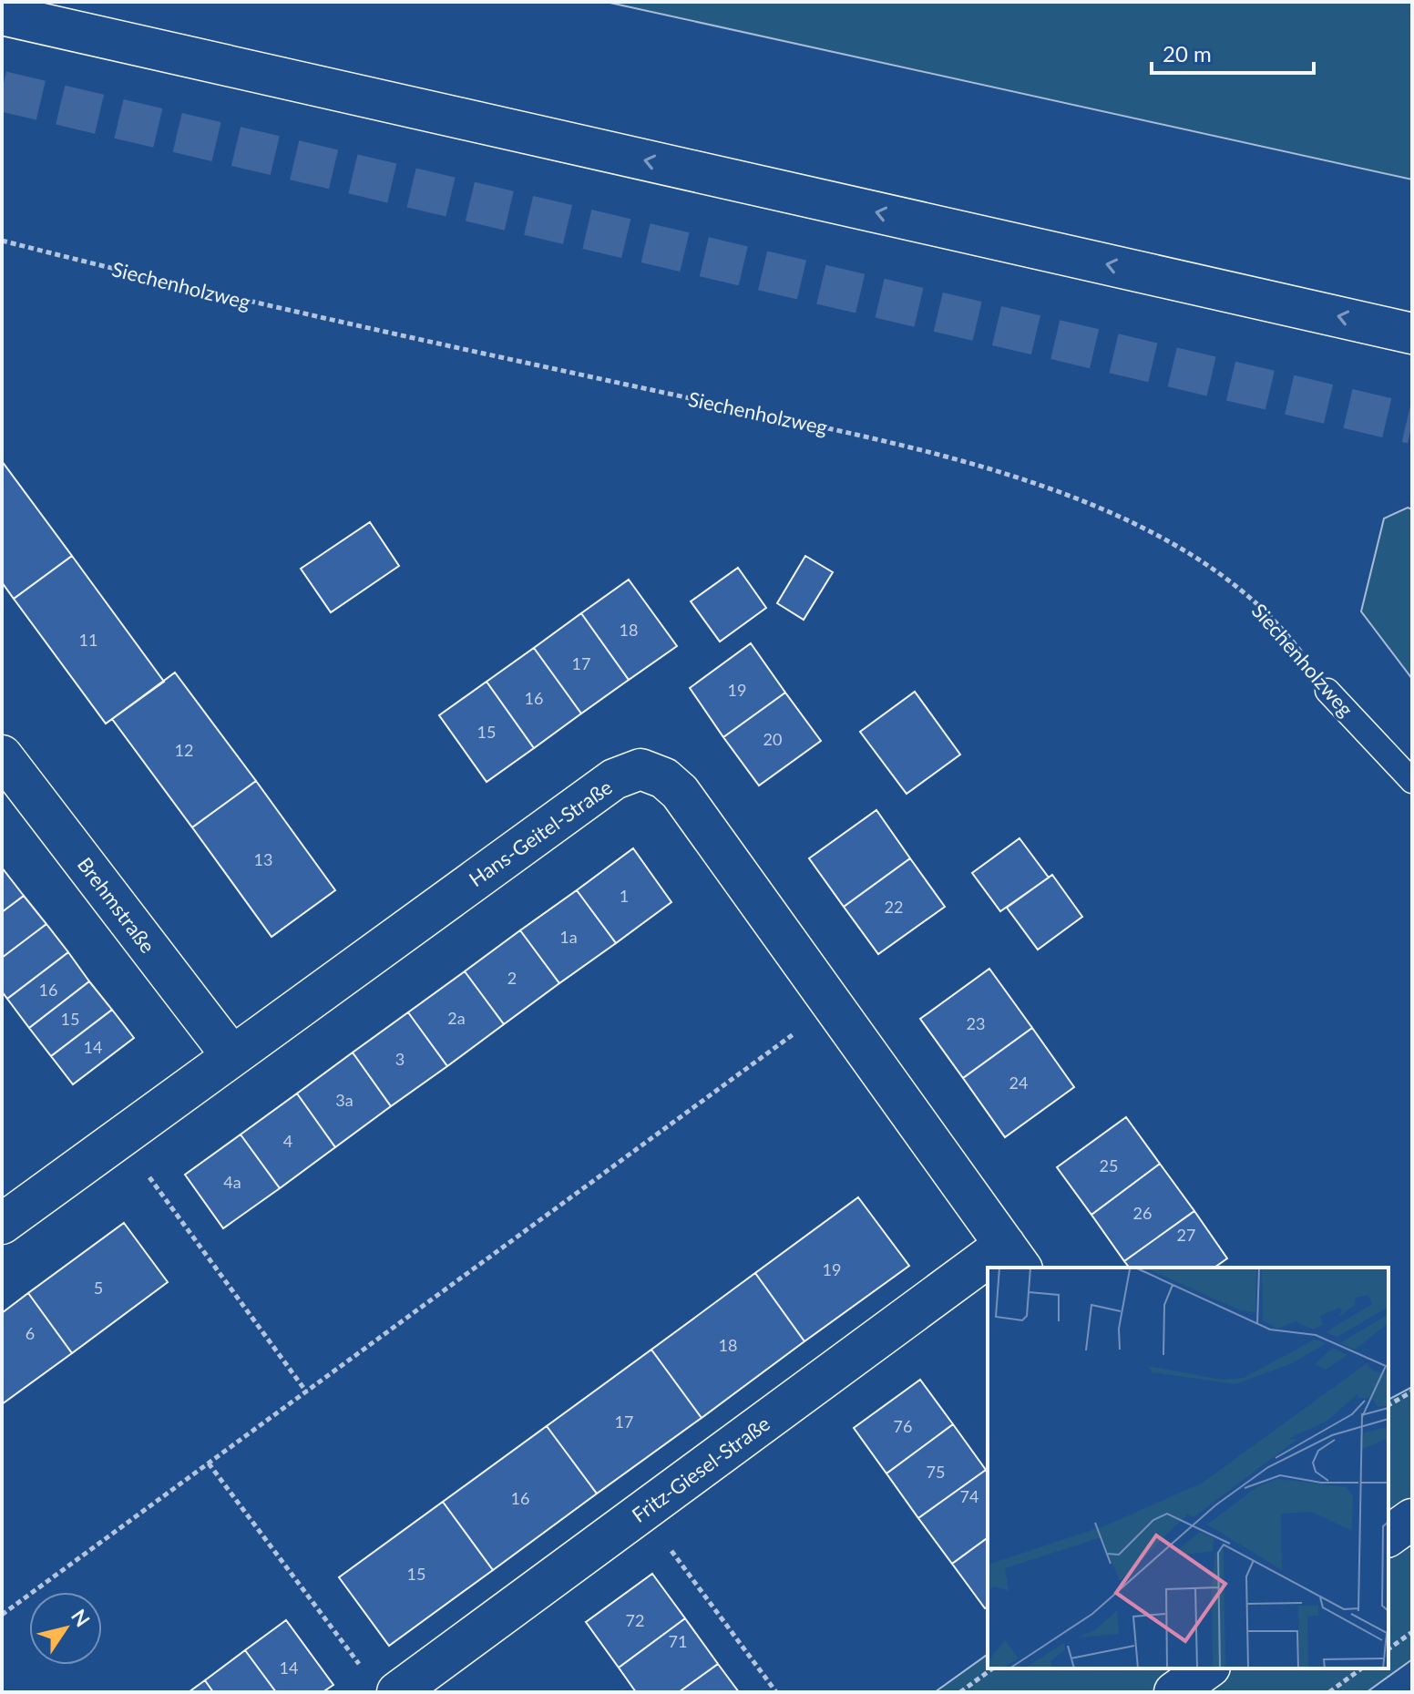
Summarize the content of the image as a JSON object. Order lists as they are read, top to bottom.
{
  "streets": {
    "main road": ["Hans-Geitel-Straße", "Brehmstraße", "Fritz-Giesel-Straße"],
    "lane": ["Siechenholzweg"]
  },
  "crossings": [
    ["Hans-Geitel-Straße", "Brehmstraße"]
  ],
  "house_numbers": [
    "18",
    "11",
    "17",
    "19",
    "16",
    "15",
    "20",
    "12",
    "13",
    "1",
    "22",
    "1a",
    "2",
    "16",
    "2a",
    "15",
    "23",
    "14",
    "3",
    "24",
    "3a",
    "4",
    "25",
    "4a",
    "26",
    "27",
    "19",
    "5",
    "6",
    "18",
    "17",
    "76",
    "75",
    "74",
    "16",
    "15",
    "72",
    "71",
    "14"
  ],
  "scale_bar": "20 m",
  "north": "top right"
}
